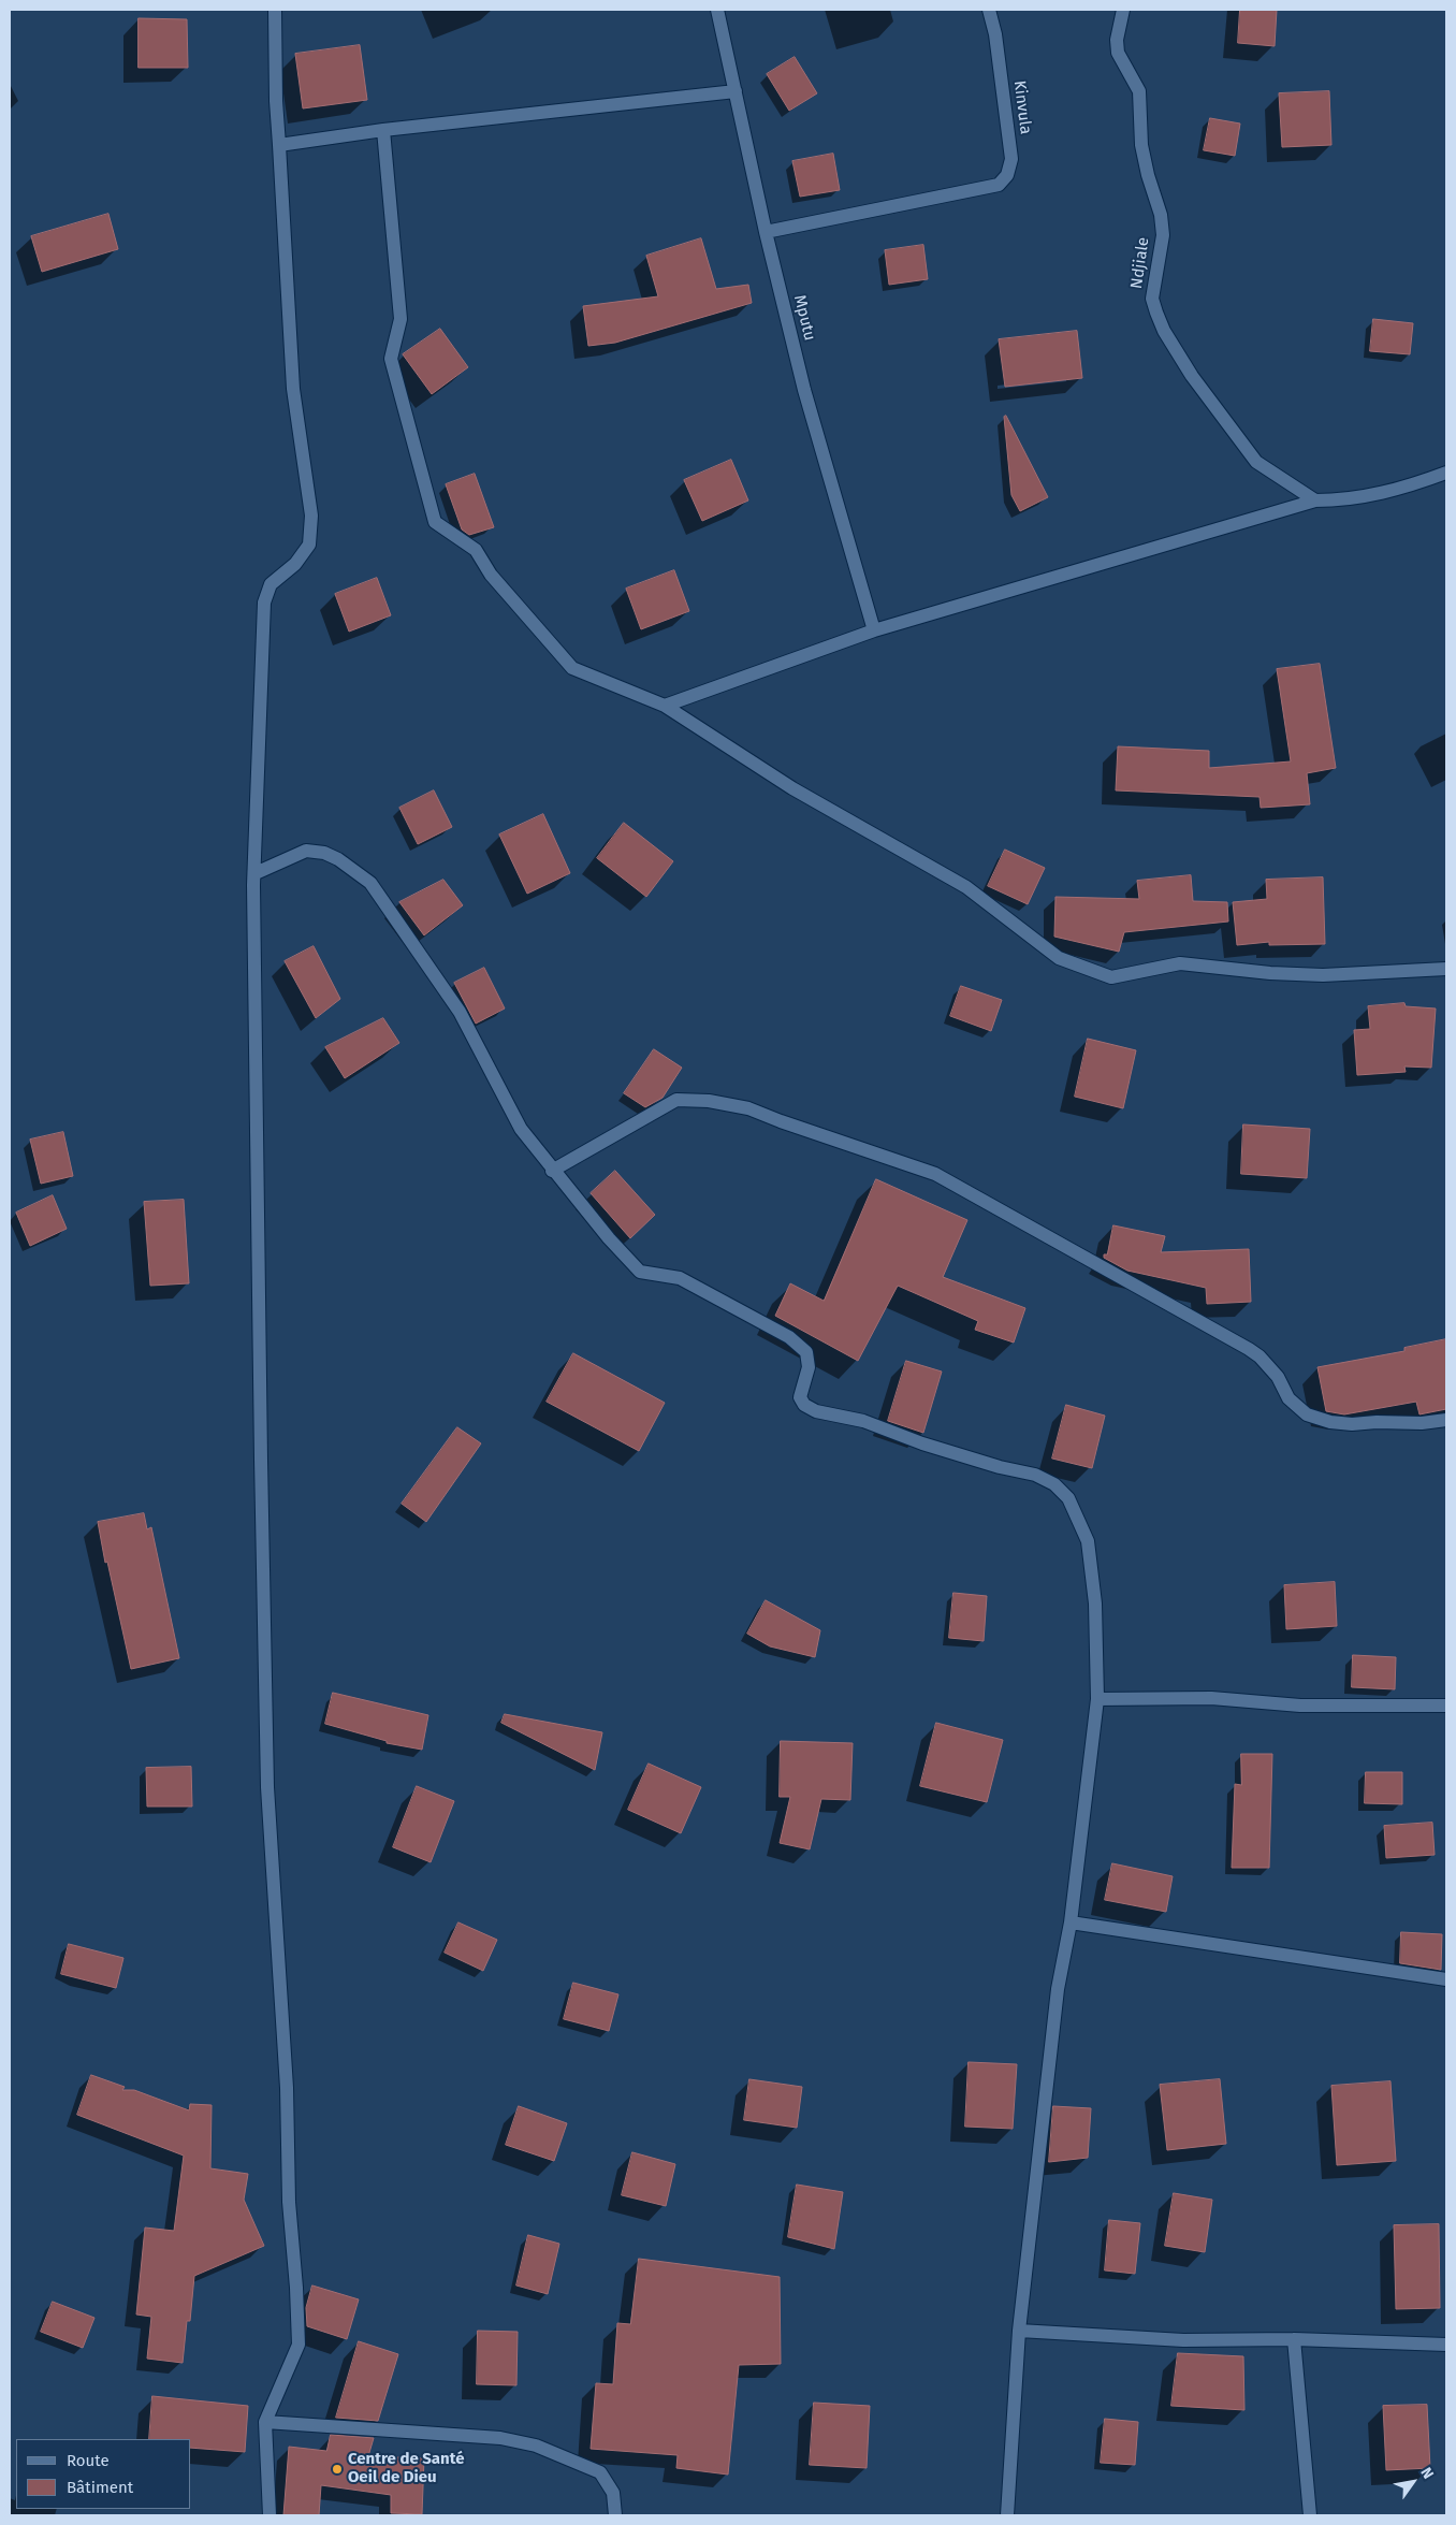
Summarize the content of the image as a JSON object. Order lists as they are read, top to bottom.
{
  "streets": {
    "street": ["Kinvula", "Ndjiale", "Mputu"]
  },
  "crossings": [
    ["Kinvula", "Mputu"]
  ],
  "places": ["Centre de Santé Oeil de Dieu"],
  "legend": ["Route", "Bâtiment"],
  "north": "top right"
}
